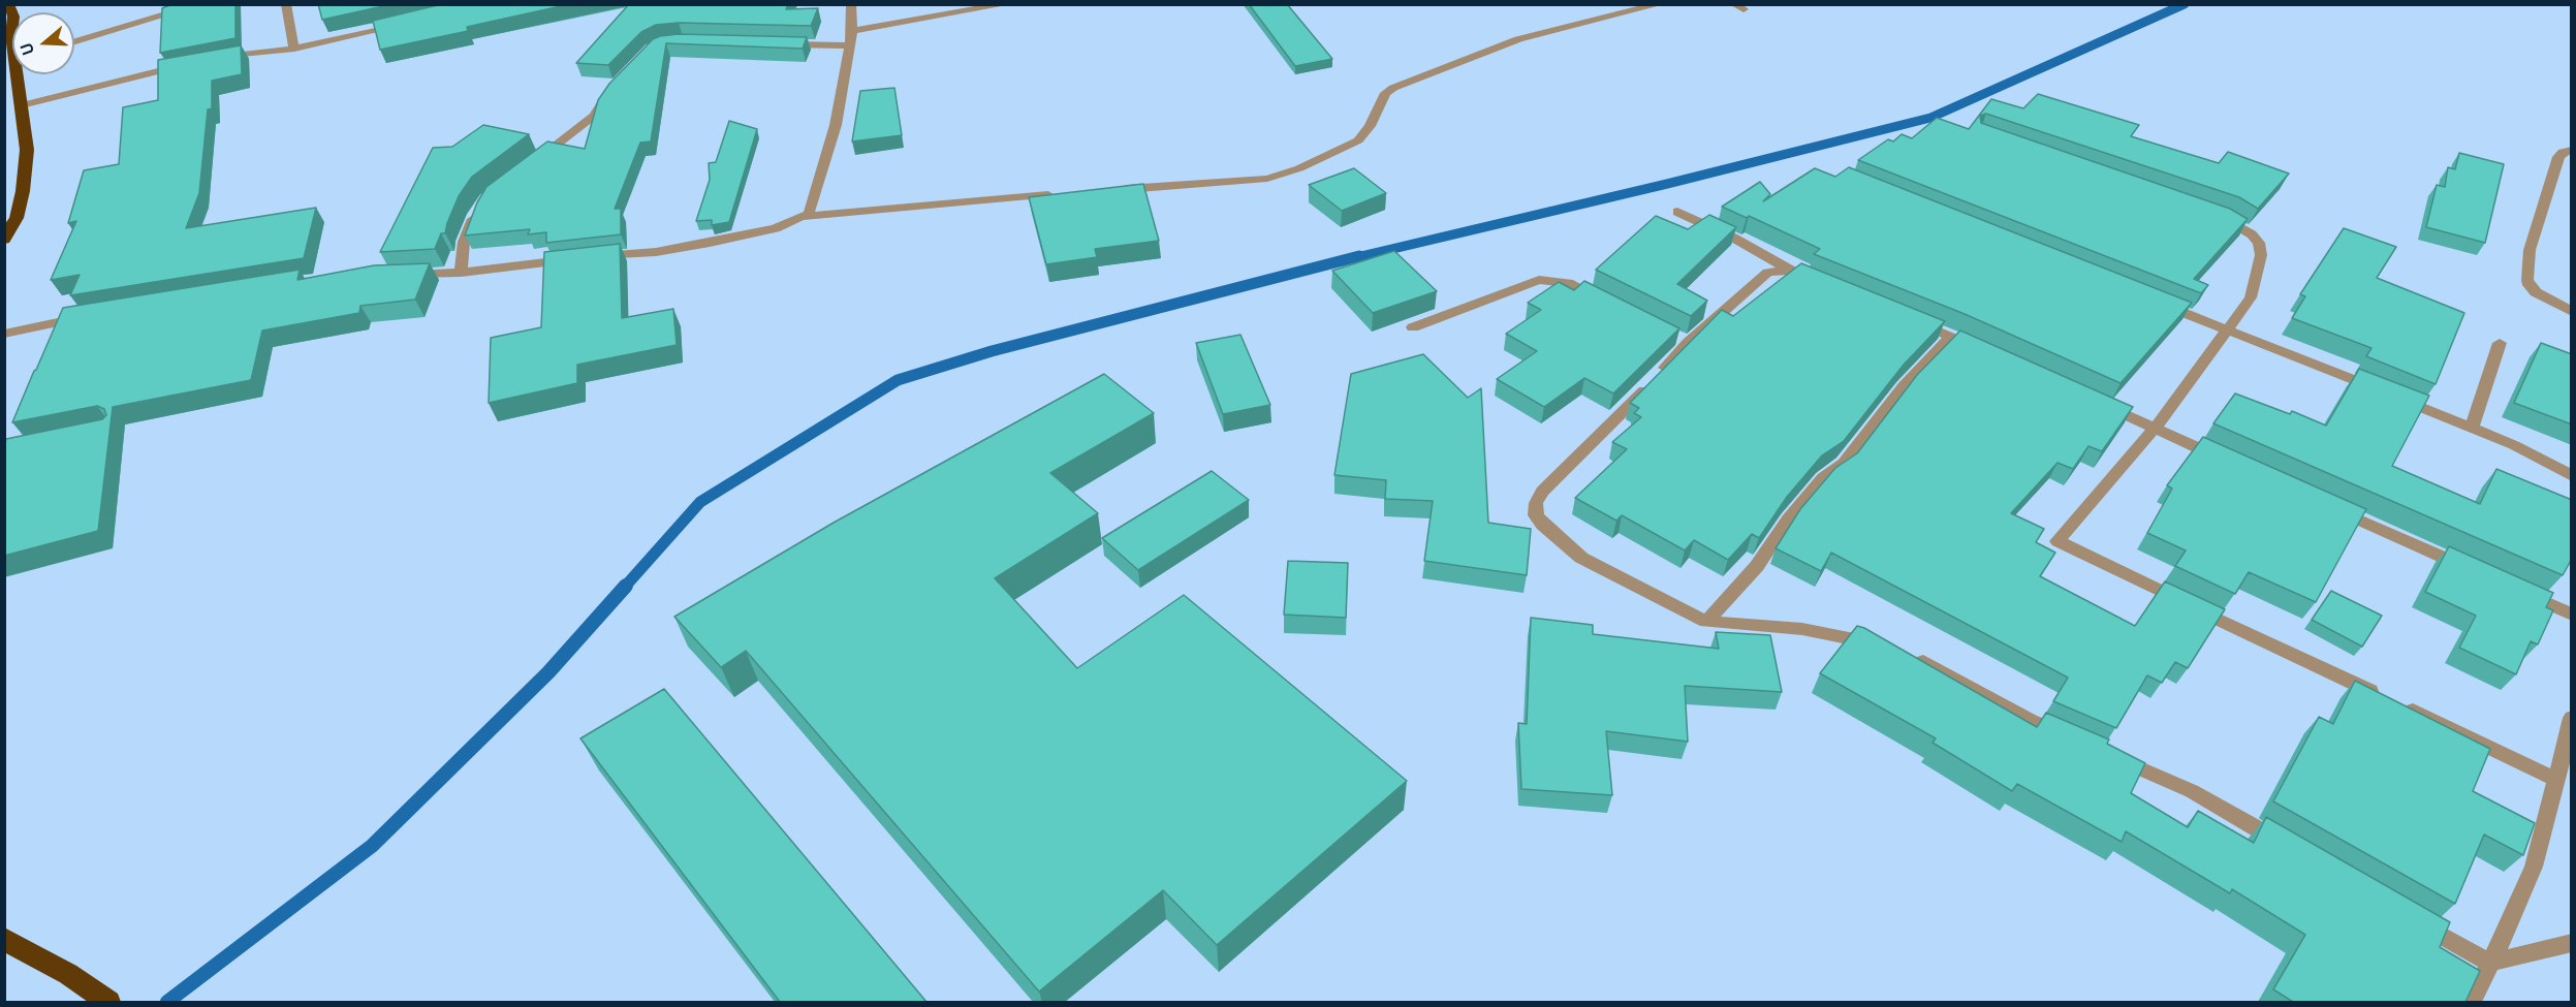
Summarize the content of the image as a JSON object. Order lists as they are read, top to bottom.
{
  "north": "left"
}
